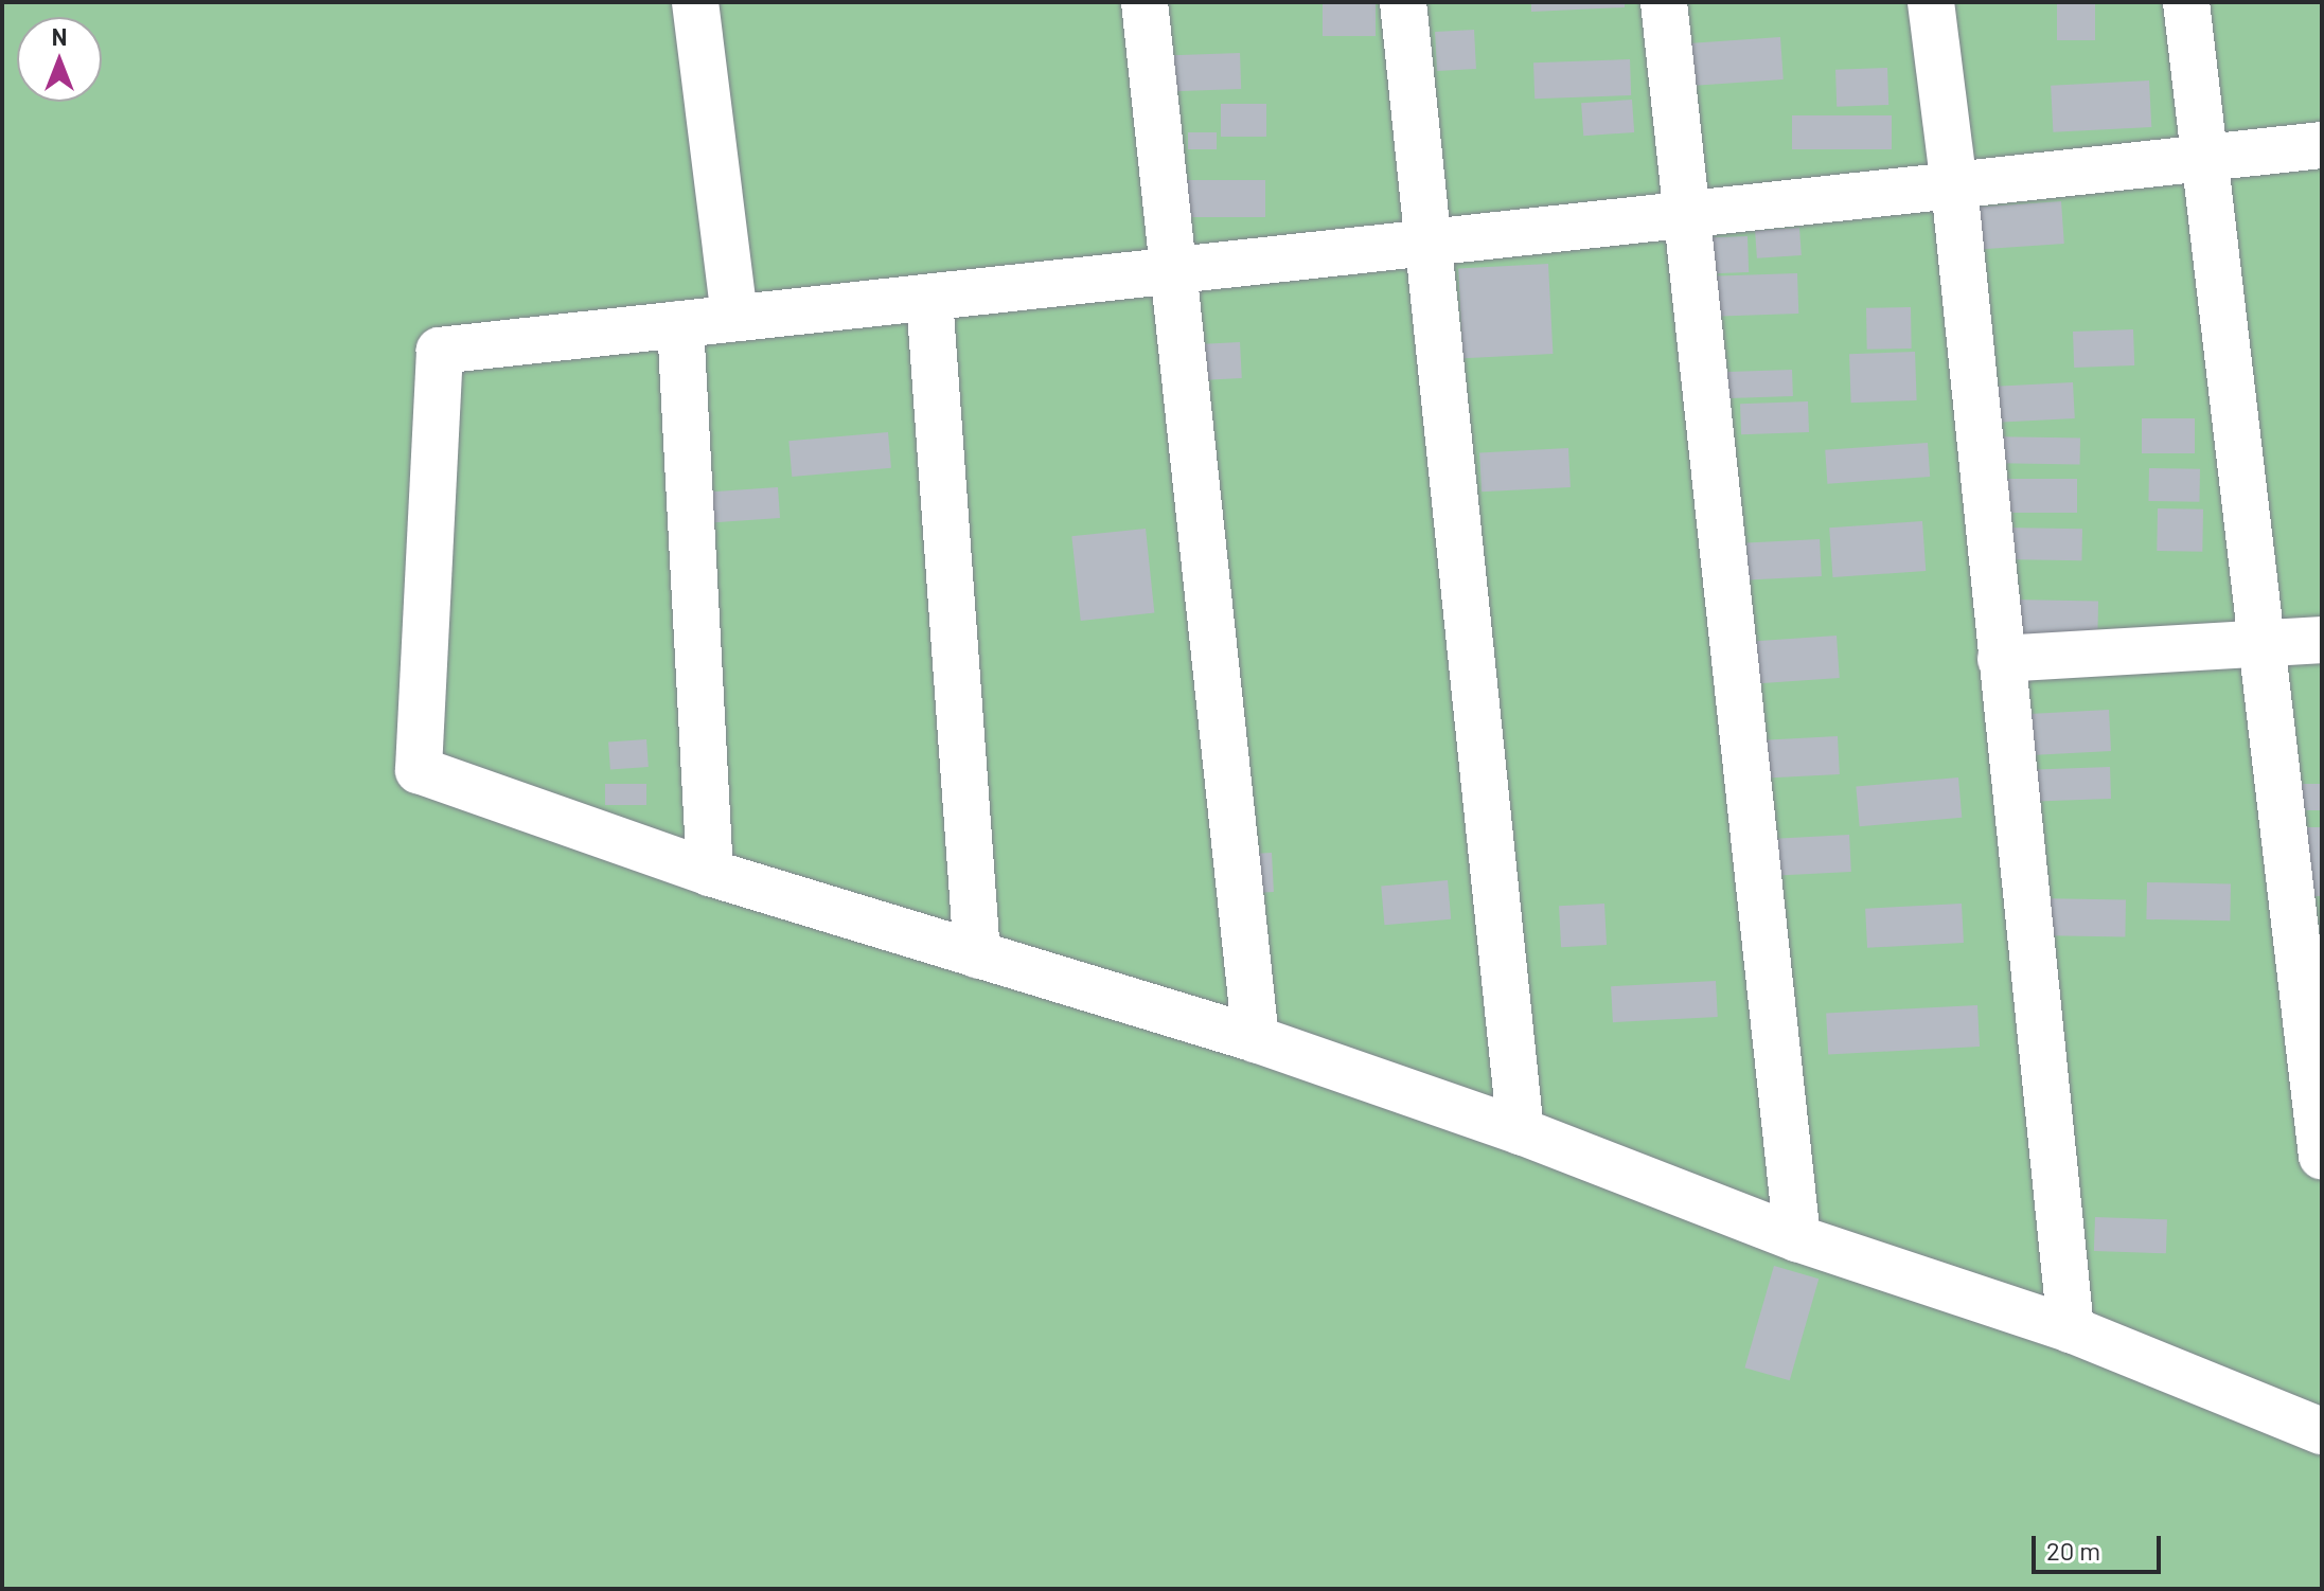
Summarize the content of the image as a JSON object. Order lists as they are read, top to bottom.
{
  "scale_bar": "20 m",
  "north": "top"
}
